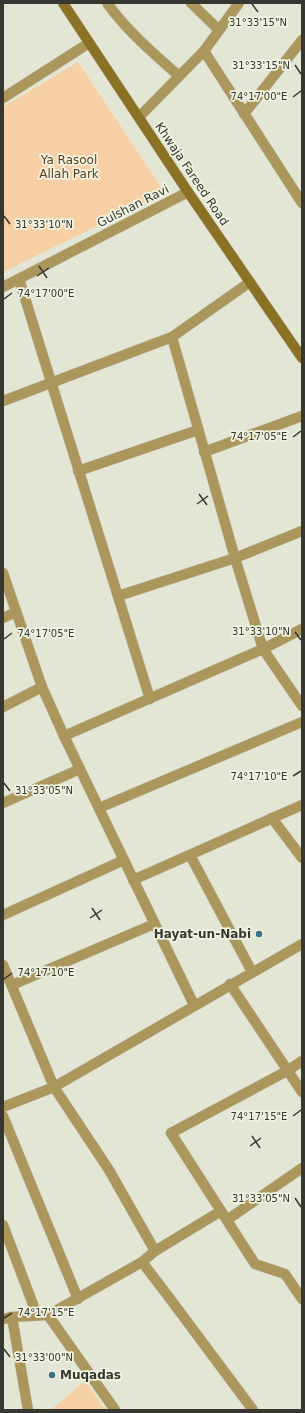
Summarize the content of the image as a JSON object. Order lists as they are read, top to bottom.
{
  "streets": {
    "main road": ["Khwaja Fareed Road"],
    "street": ["Gulshan Ravi"]
  },
  "crossings": [
    ["Khwaja Fareed Road", "Gulshan Ravi"]
  ],
  "parks": ["Ya Rasool Allah Park"],
  "places": ["Hayat-un-Nabi", "Muqadas"],
  "coordinates": [
    "31°33'15\"N",
    "74°17'00\"E",
    "31°33'10\"N",
    "74°17'05\"E",
    "74°17'10\"E",
    "31°33'05\"N",
    "74°17'15\"E",
    "31°33'00\"N"
  ]
}
